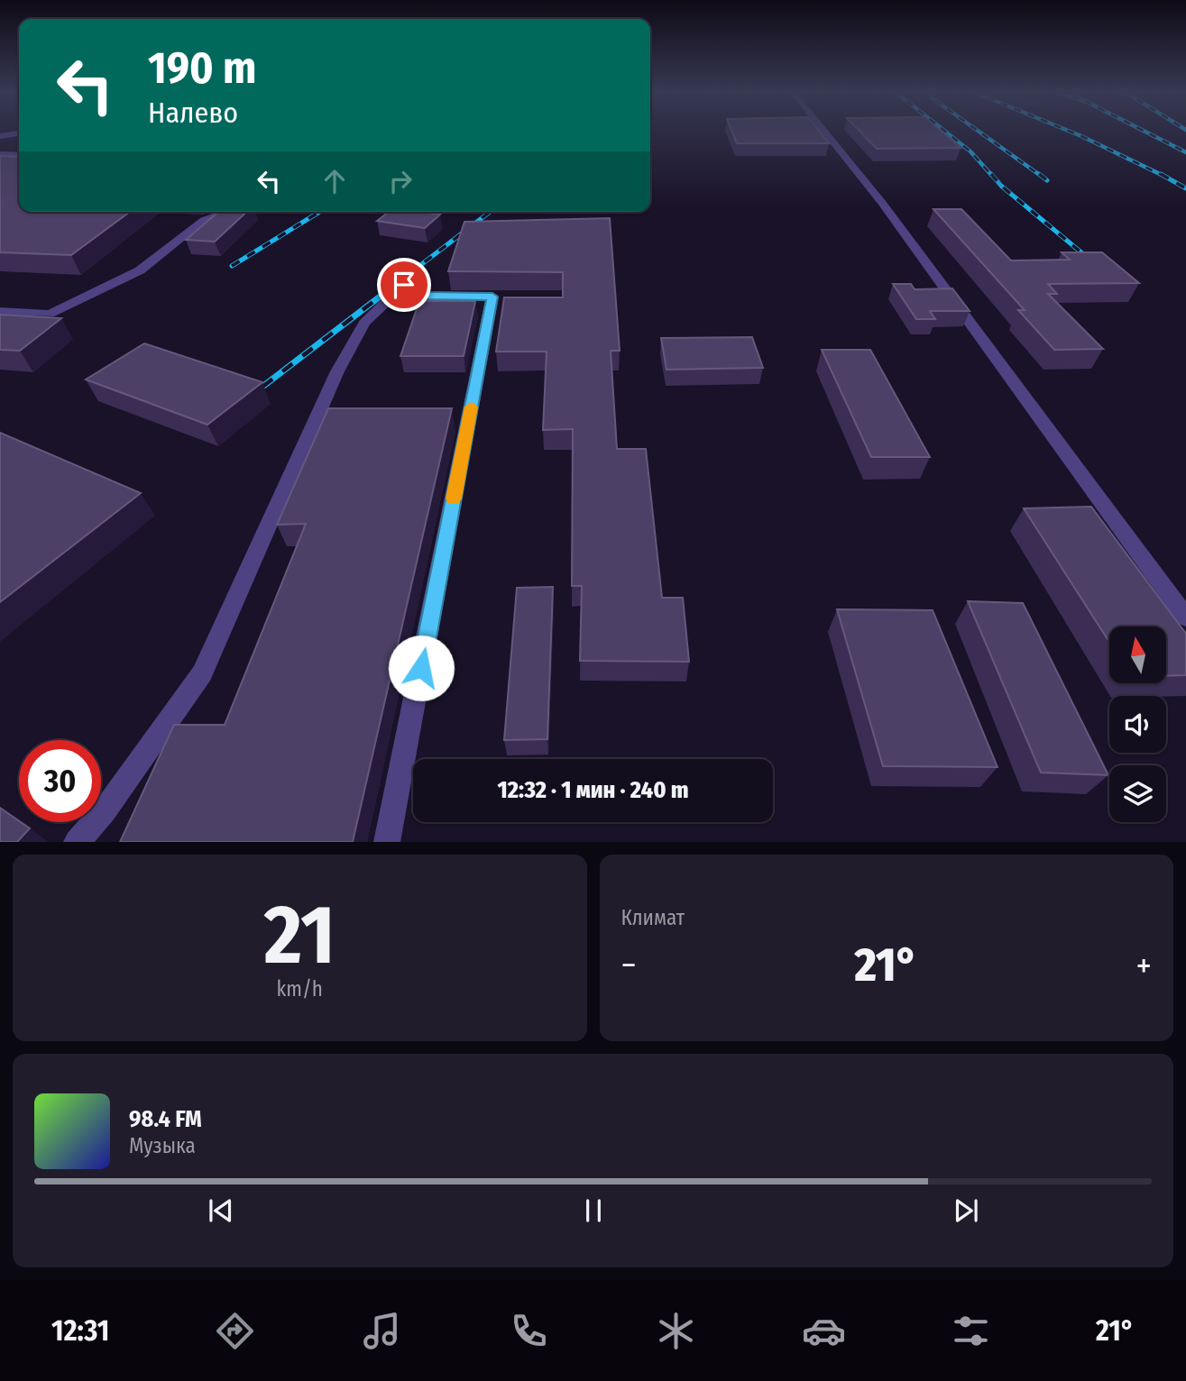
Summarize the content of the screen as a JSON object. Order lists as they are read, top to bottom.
{
  "north": "top",
  "page": {
    "turn": ["190 m", "Налево"],
    "limit": "30",
    "trip": "12:32 · 1 мин · 240 m",
    "tile": [
      ["21", "km/h"],
      "Климат"
    ],
    "heat": ["−", "21°", "+"],
    "song": ["98.4 FM", "Музыка"],
    "tabs": ["12:31", "21°"]
  }
}
